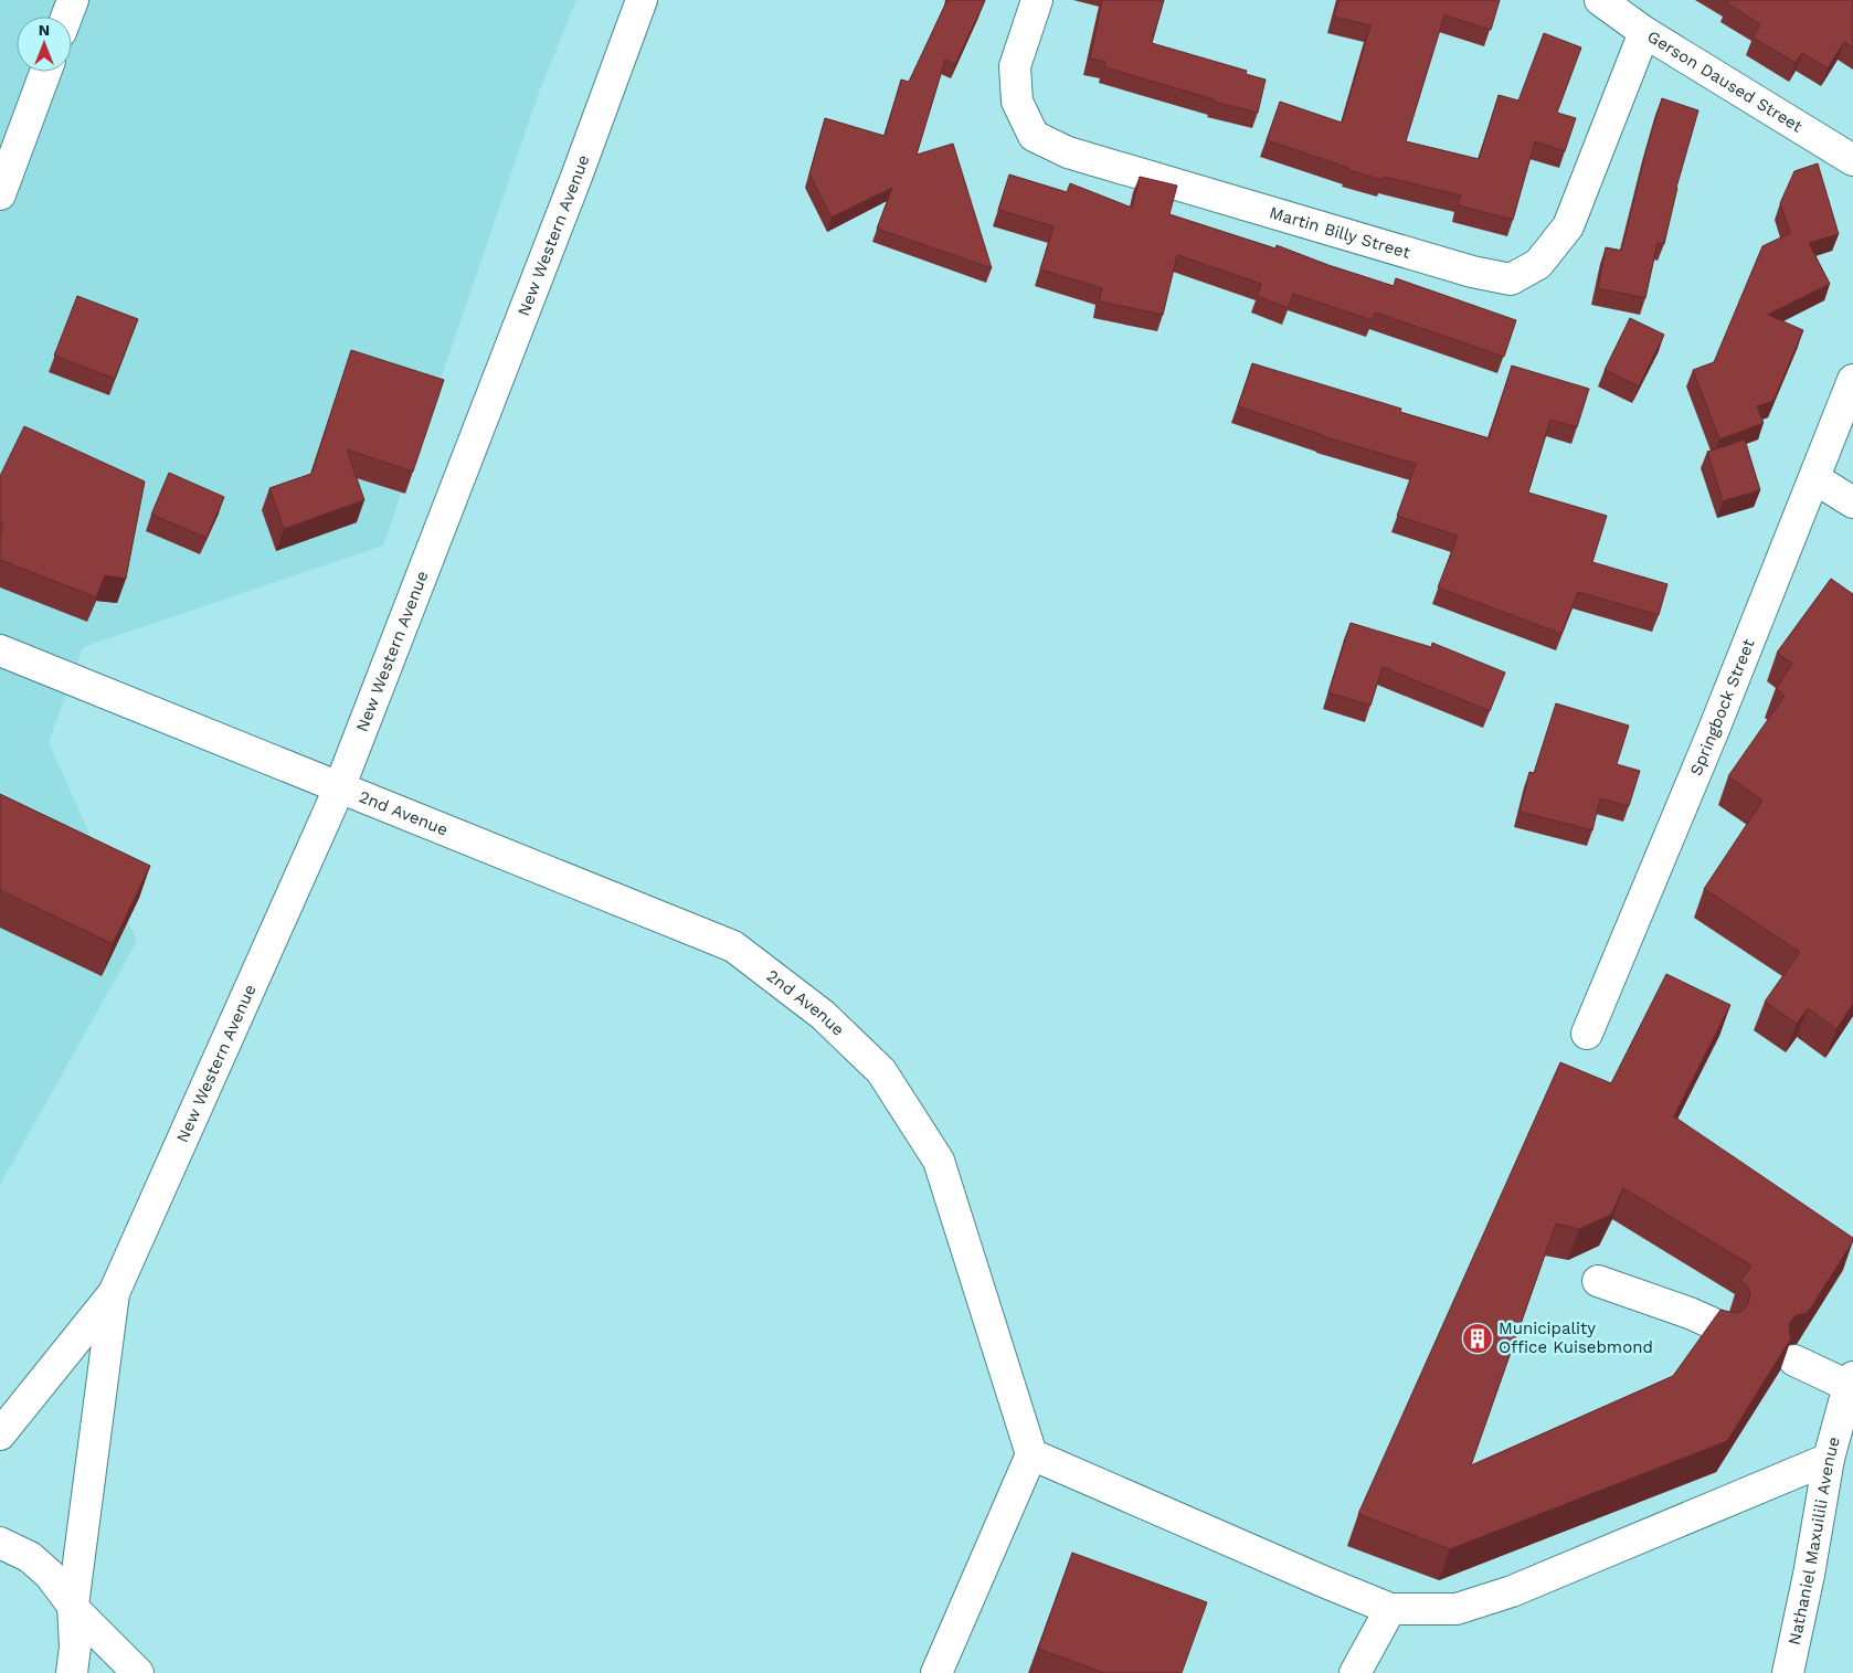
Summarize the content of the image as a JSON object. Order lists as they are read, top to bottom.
{
  "streets": {
    "street": [
      "Gerson Daused Street",
      "Martin Billy Street",
      "New Western Avenue",
      "Springbock Street",
      "2nd Avenue",
      "Nathaniel Maxuilili Avenue"
    ]
  },
  "crossings": [
    ["Gerson Daused Street", "Martin Billy Street"],
    ["New Western Avenue", "2nd Avenue"]
  ],
  "places": {
    "building": ["Municipality Office Kuisebmond"]
  },
  "north": "top"
}
